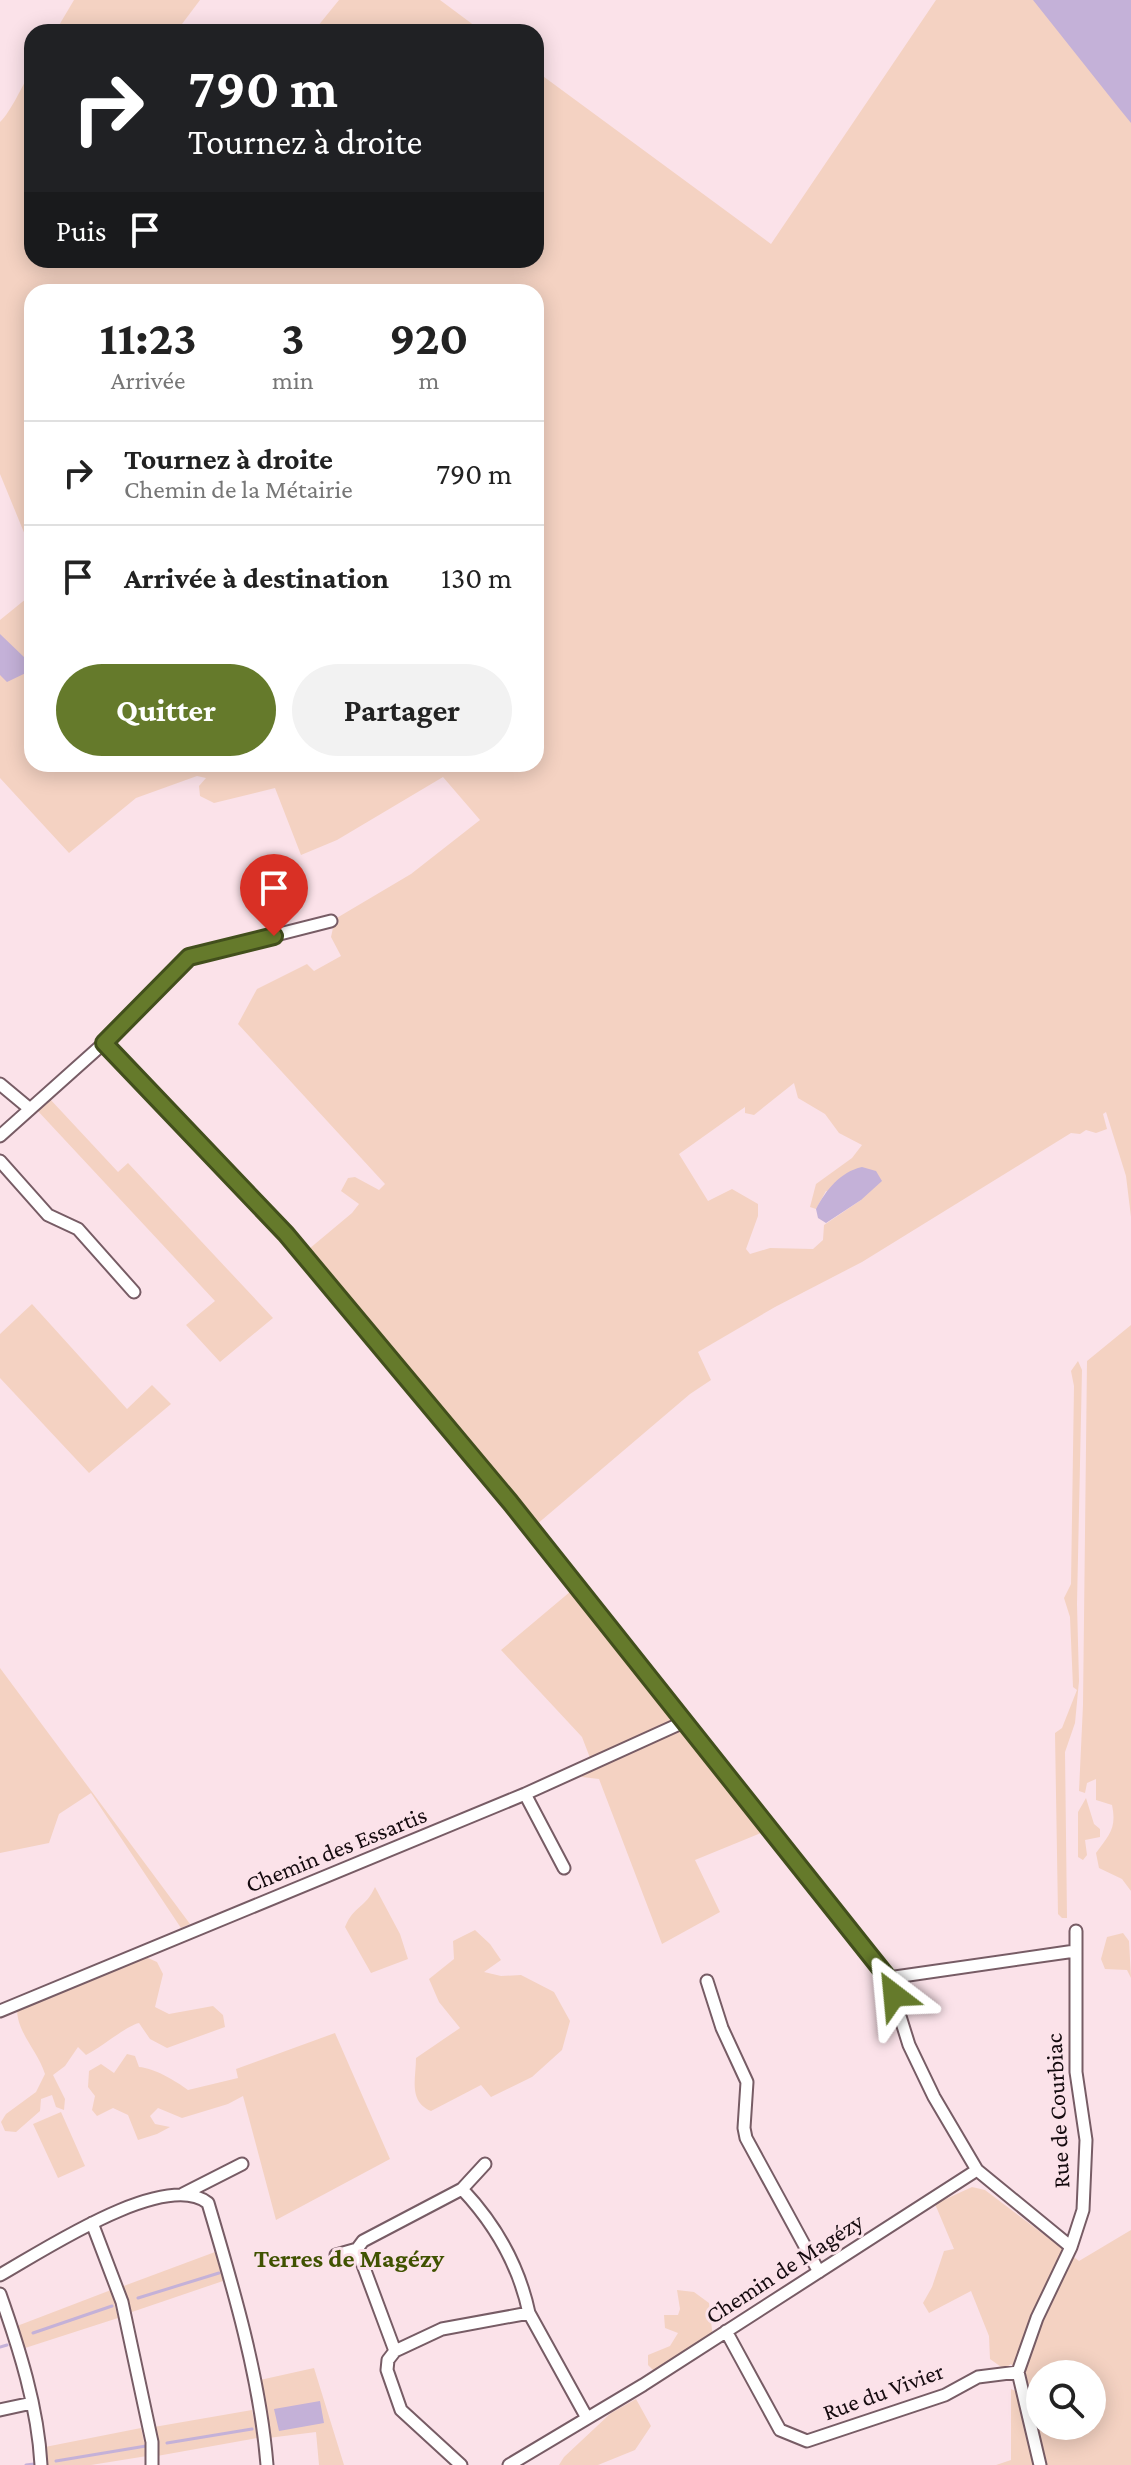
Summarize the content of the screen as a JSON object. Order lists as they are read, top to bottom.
{
  "streets": {
    "street": [
      "Chemin des Essartis",
      "Rue de Courbiac",
      "Chemin de Magézy",
      "Rue du Vivier"
    ]
  },
  "crossings": [
    ["Rue de Courbiac", "Rue du Vivier"],
    ["Chemin de Magézy", "Rue du Vivier"]
  ],
  "districts": ["Terres de Magézy"],
  "page": {
    "turn": ["790 m", "Tournez à droite"],
    "then": "Puis",
    "eta": [
      "11:23",
      "Arrivée",
      "3",
      "min",
      "920",
      "m"
    ],
    "list": [
      {
        "name": "Tournez à droite",
        "note": "Chemin de la Métairie",
        "value": "790 m"
      },
      {
        "name": "Arrivée à destination",
        "value": "130 m"
      }
    ],
    "buttons": ["Quitter", "Partager"]
  }
}
